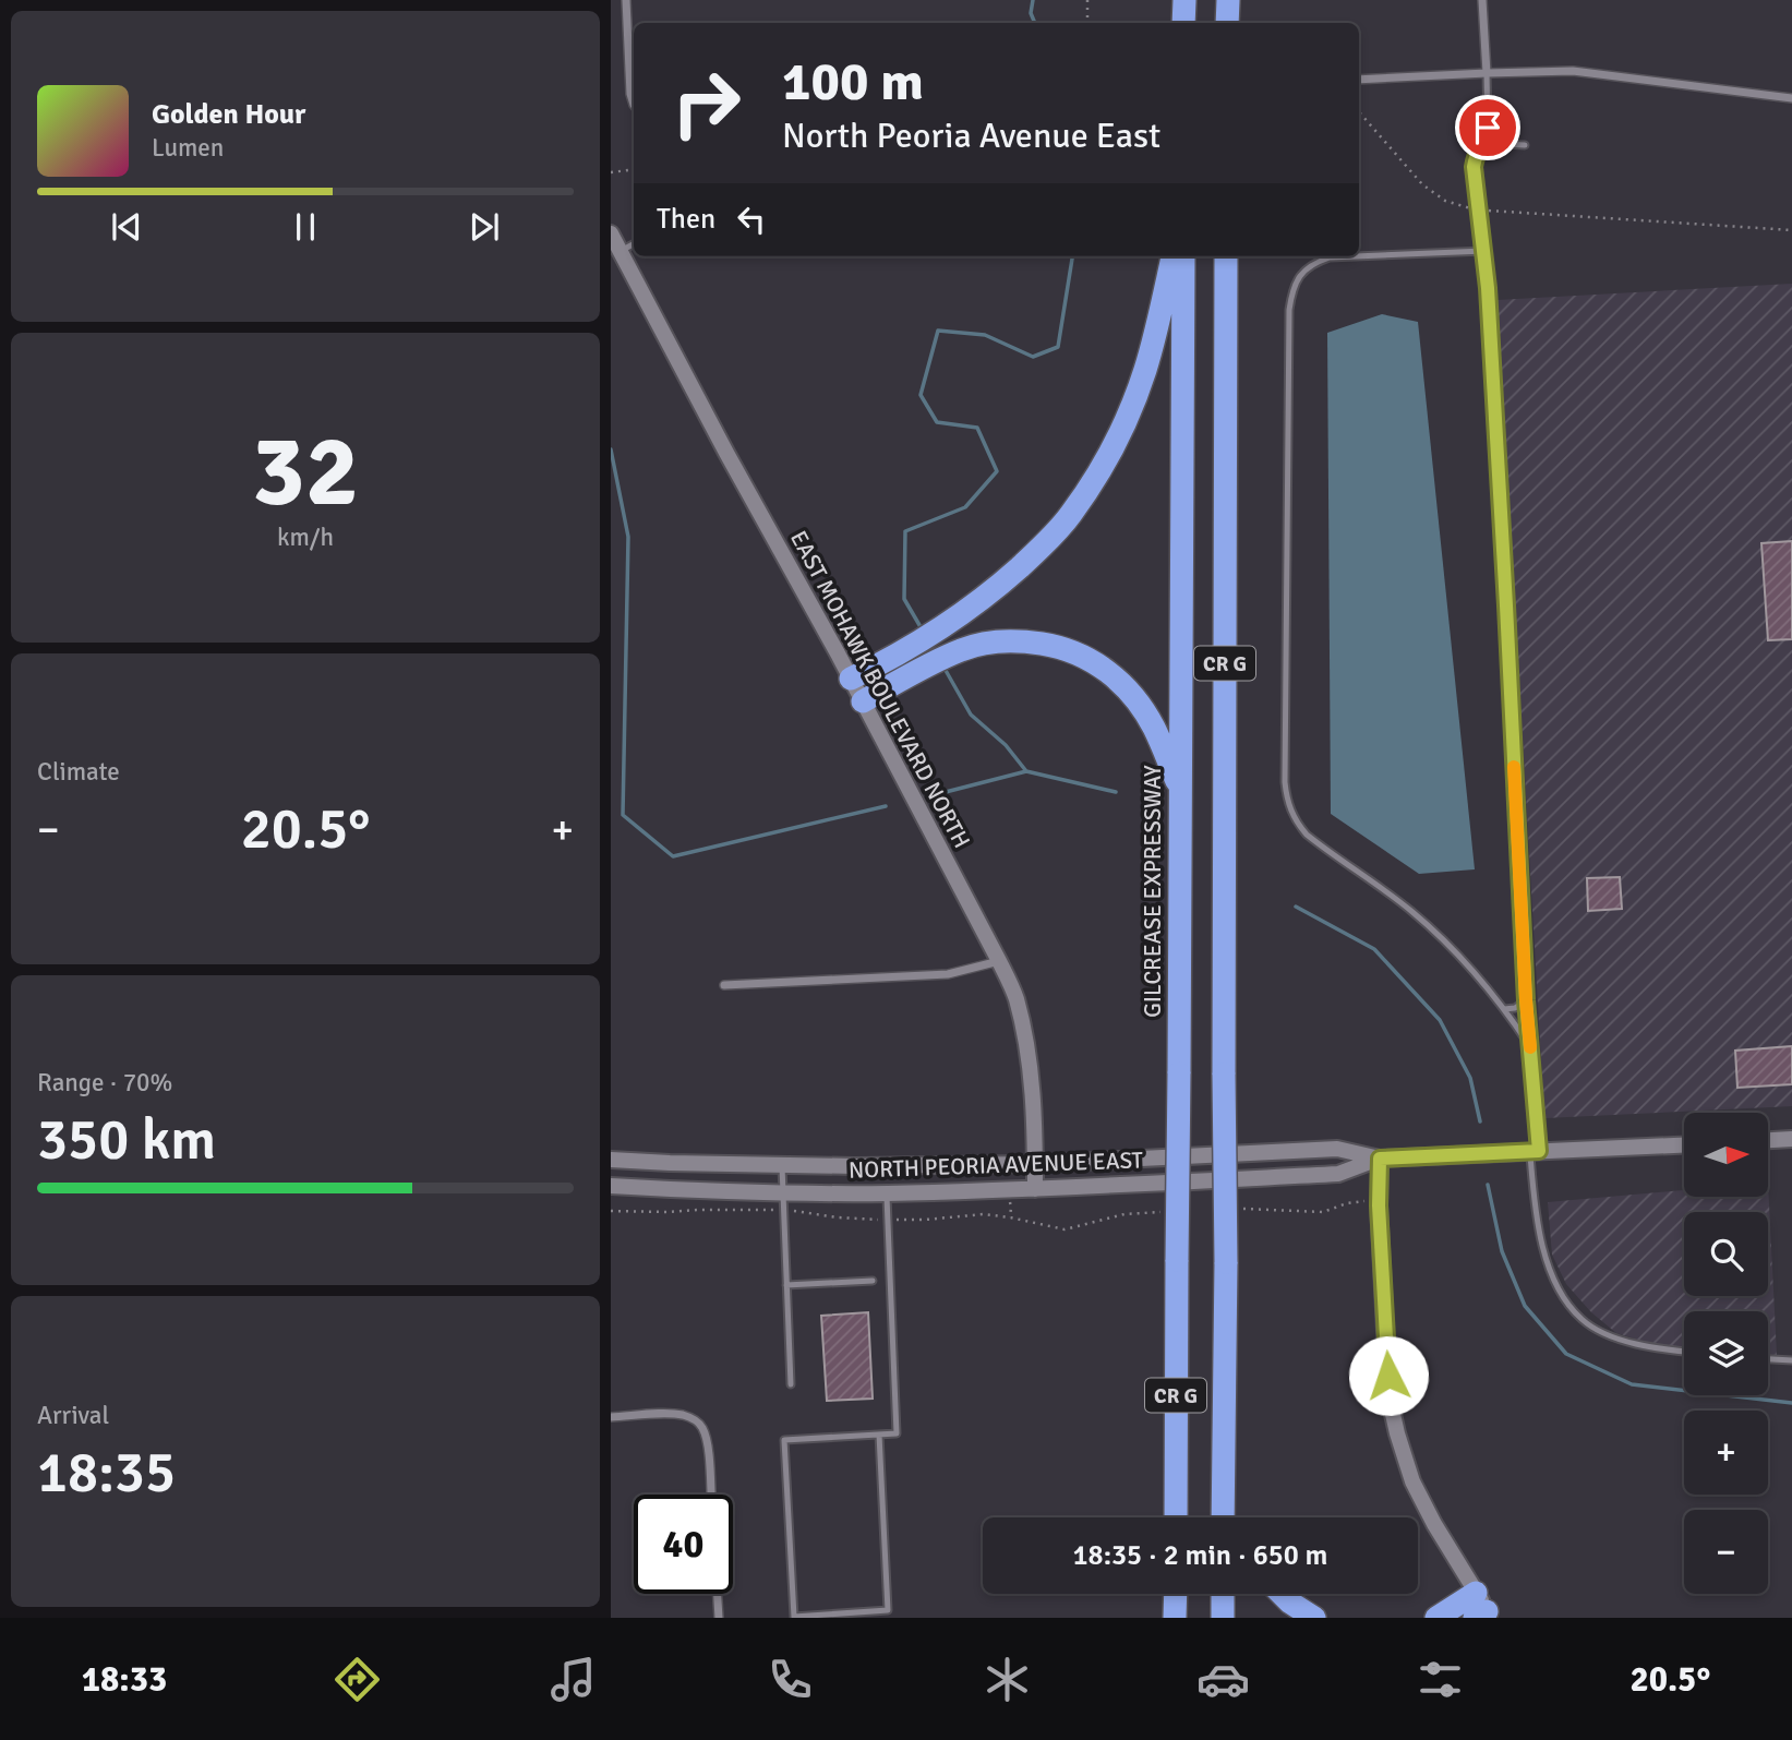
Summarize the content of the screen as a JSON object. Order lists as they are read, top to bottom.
{
  "streets": {
    "highway": ["CR G", "GILCREASE EXPRESSWAY"],
    "main road": ["EAST MOHAWK BOULEVARD NORTH", "NORTH PEORIA AVENUE EAST"]
  },
  "crossings": [
    ["EAST MOHAWK BOULEVARD NORTH", "NORTH PEORIA AVENUE EAST"]
  ],
  "north": "right",
  "page": {
    "turn": ["100 m", "North Peoria Avenue East"],
    "song": ["Golden Hour", "Lumen"],
    "then": "Then",
    "tile": [
      ["32", "km/h"],
      "Climate",
      ["Range · 70%", "350 km"],
      ["Arrival", "18:35"]
    ],
    "heat": ["−", "20.5°", "+"],
    "map_buttons": ["+", "−"],
    "limit": "40",
    "trip": "18:35 · 2 min · 650 m",
    "tabs": ["18:33", "20.5°"]
  }
}
